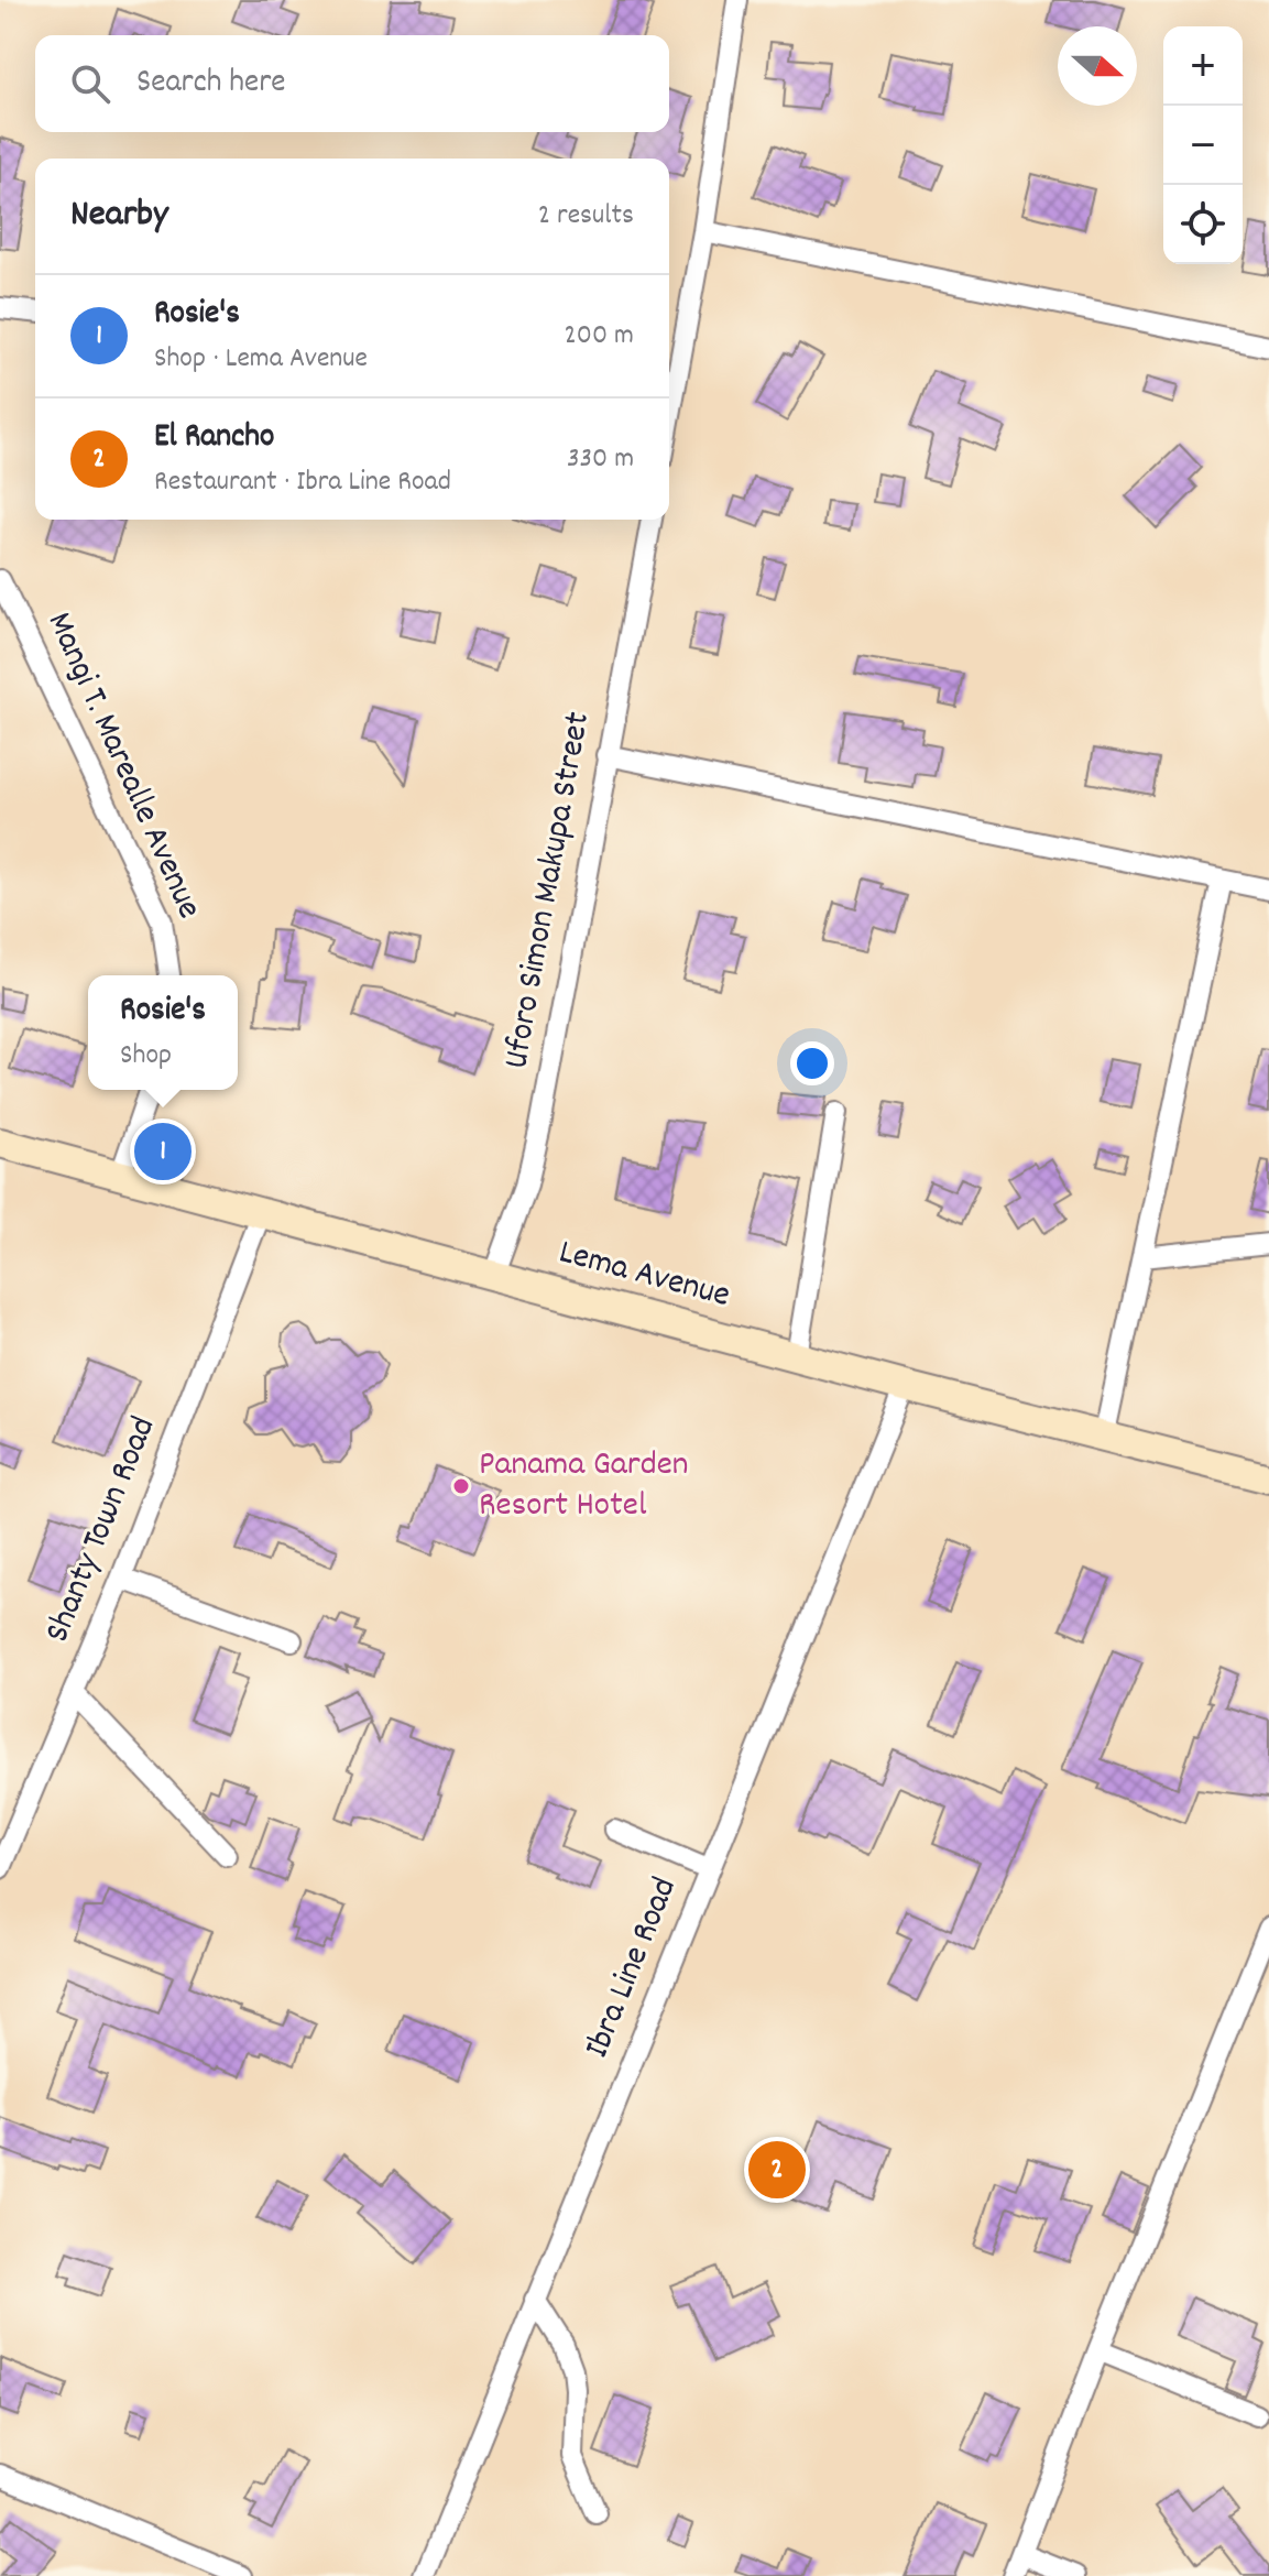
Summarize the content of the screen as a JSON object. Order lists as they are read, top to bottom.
{
  "streets": {
    "main road": ["Lema Avenue"],
    "street": [
      "Mangi T. Marealle Avenue",
      "Uforo Simon Makupa Street",
      "Shanty Town Road",
      "Ibra Line Road"
    ]
  },
  "crossings": [
    ["Uforo Simon Makupa Street", "Lema Avenue"],
    ["Lema Avenue", "Shanty Town Road"],
    ["Lema Avenue", "Ibra Line Road"]
  ],
  "places": ["Panama Garden Resort Hotel"],
  "north": "right",
  "page": {
    "map_buttons": ["+", "−"],
    "search": "Search here",
    "heading": ["Nearby", "2 results"],
    "list": [
      {
        "mark": "1",
        "name": "Rosie's",
        "note": "Shop · Lema Avenue",
        "value": "200 m"
      },
      {
        "mark": "2",
        "name": "El Rancho",
        "note": "Restaurant · Ibra Line Road",
        "value": "330 m"
      }
    ],
    "popup": ["Rosie's", "Shop"],
    "pins": ["1", "2"]
  }
}
